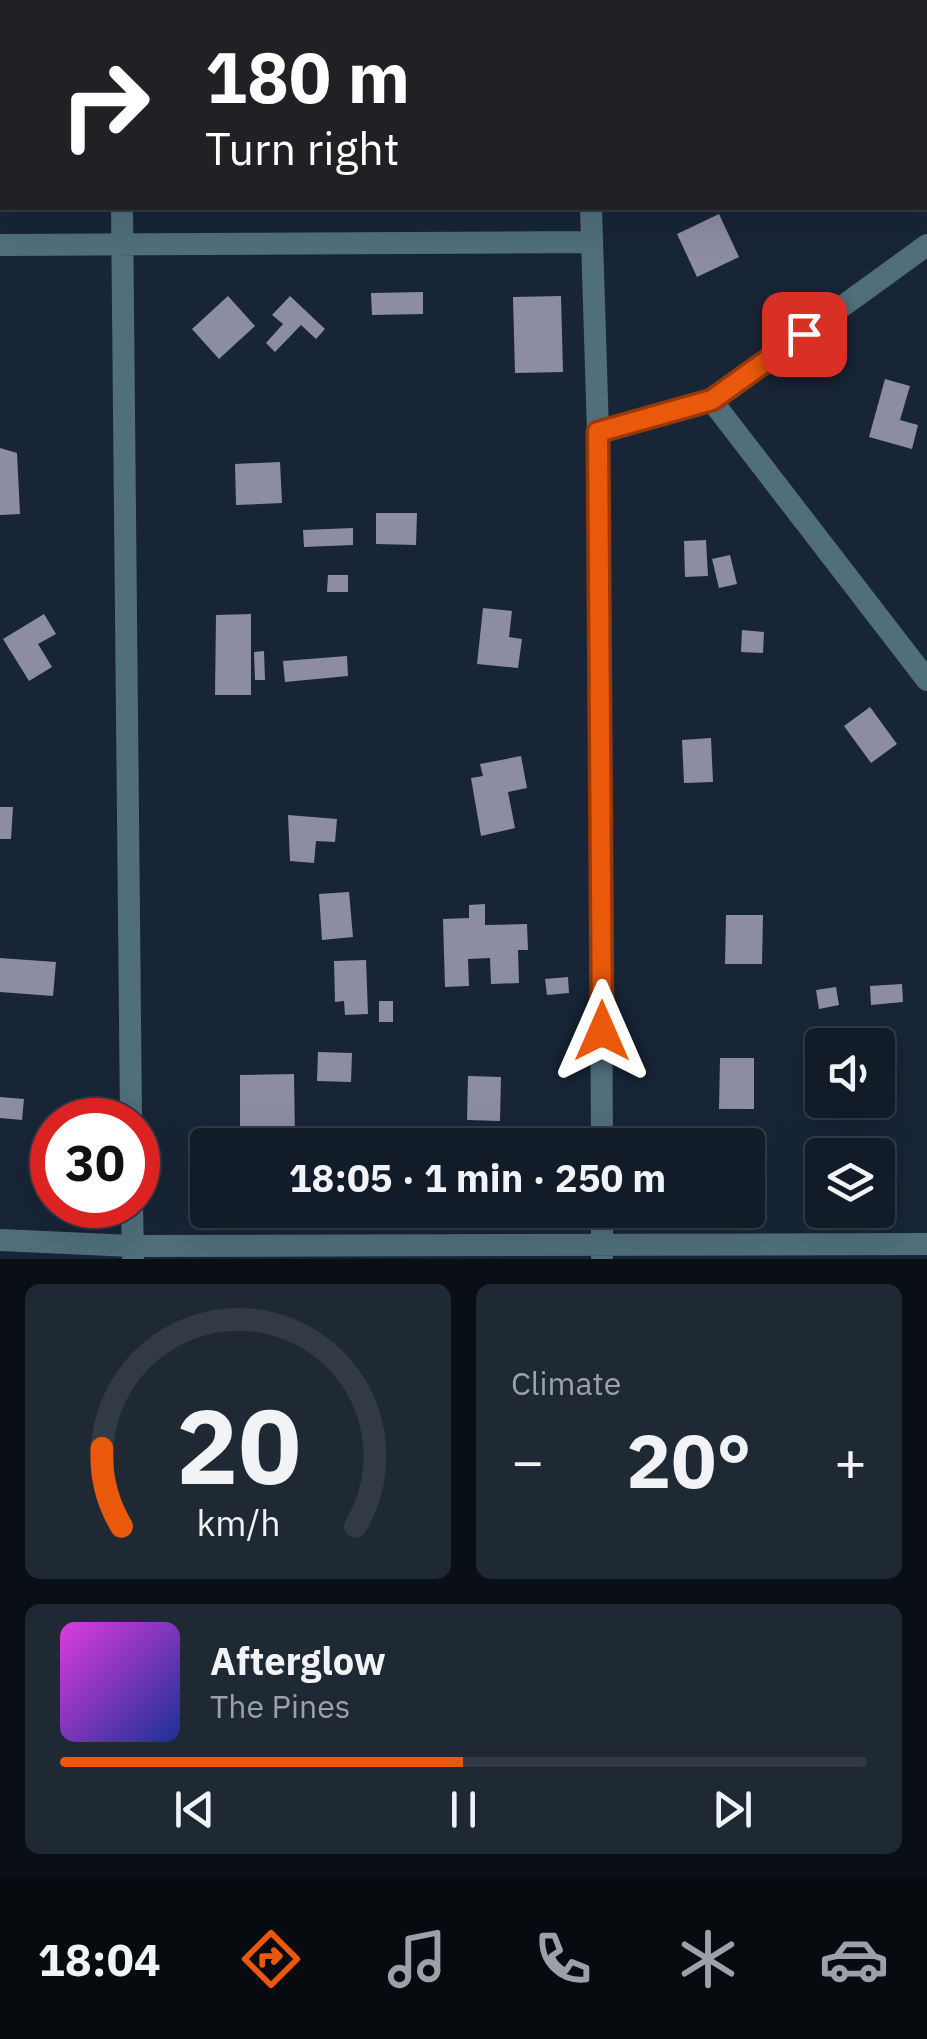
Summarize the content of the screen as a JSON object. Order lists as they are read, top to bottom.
{
  "page": {
    "turn": ["180 m", "Turn right"],
    "limit": "30",
    "trip": "18:05 · 1 min · 250 m",
    "tile": "Climate",
    "heat": ["−", "20°", "+"],
    "song": ["Afterglow", "The Pines"],
    "tabs": "18:04",
    "gauge": ["20", "km/h"]
  }
}
